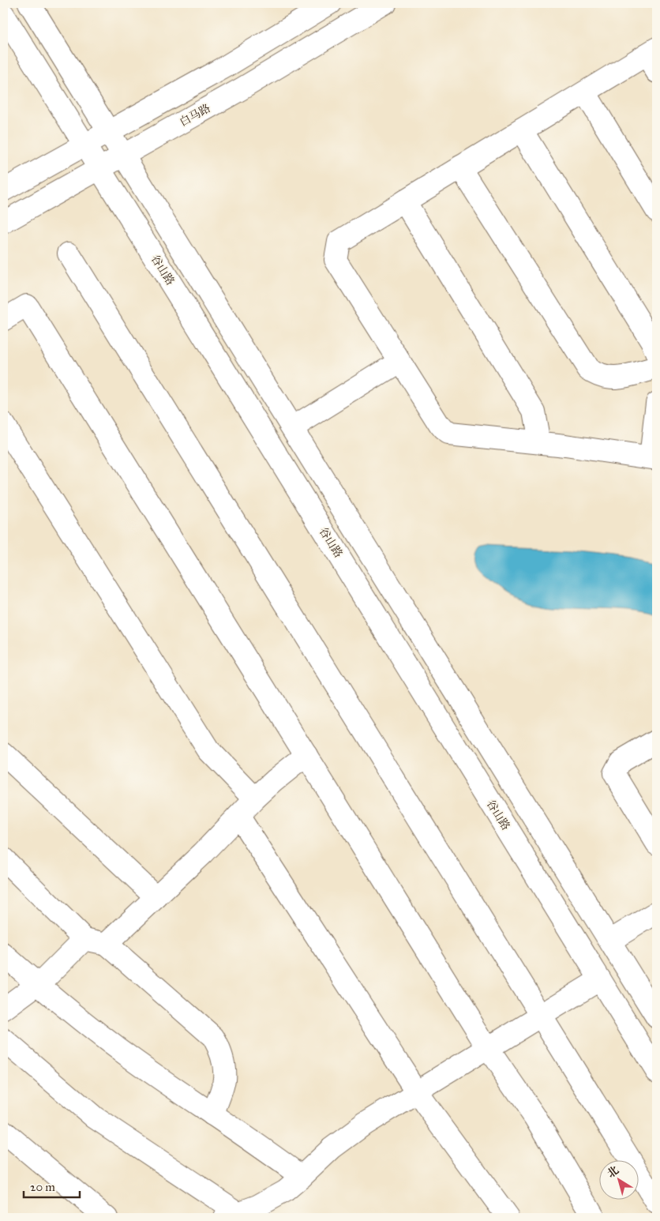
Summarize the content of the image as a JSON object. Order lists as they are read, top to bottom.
{
  "streets": {
    "street": ["白马路", "谷山路"]
  },
  "crossings": [
    ["白马路", "谷山路"]
  ],
  "scale_bar": "20 m",
  "north": "top left"
}
